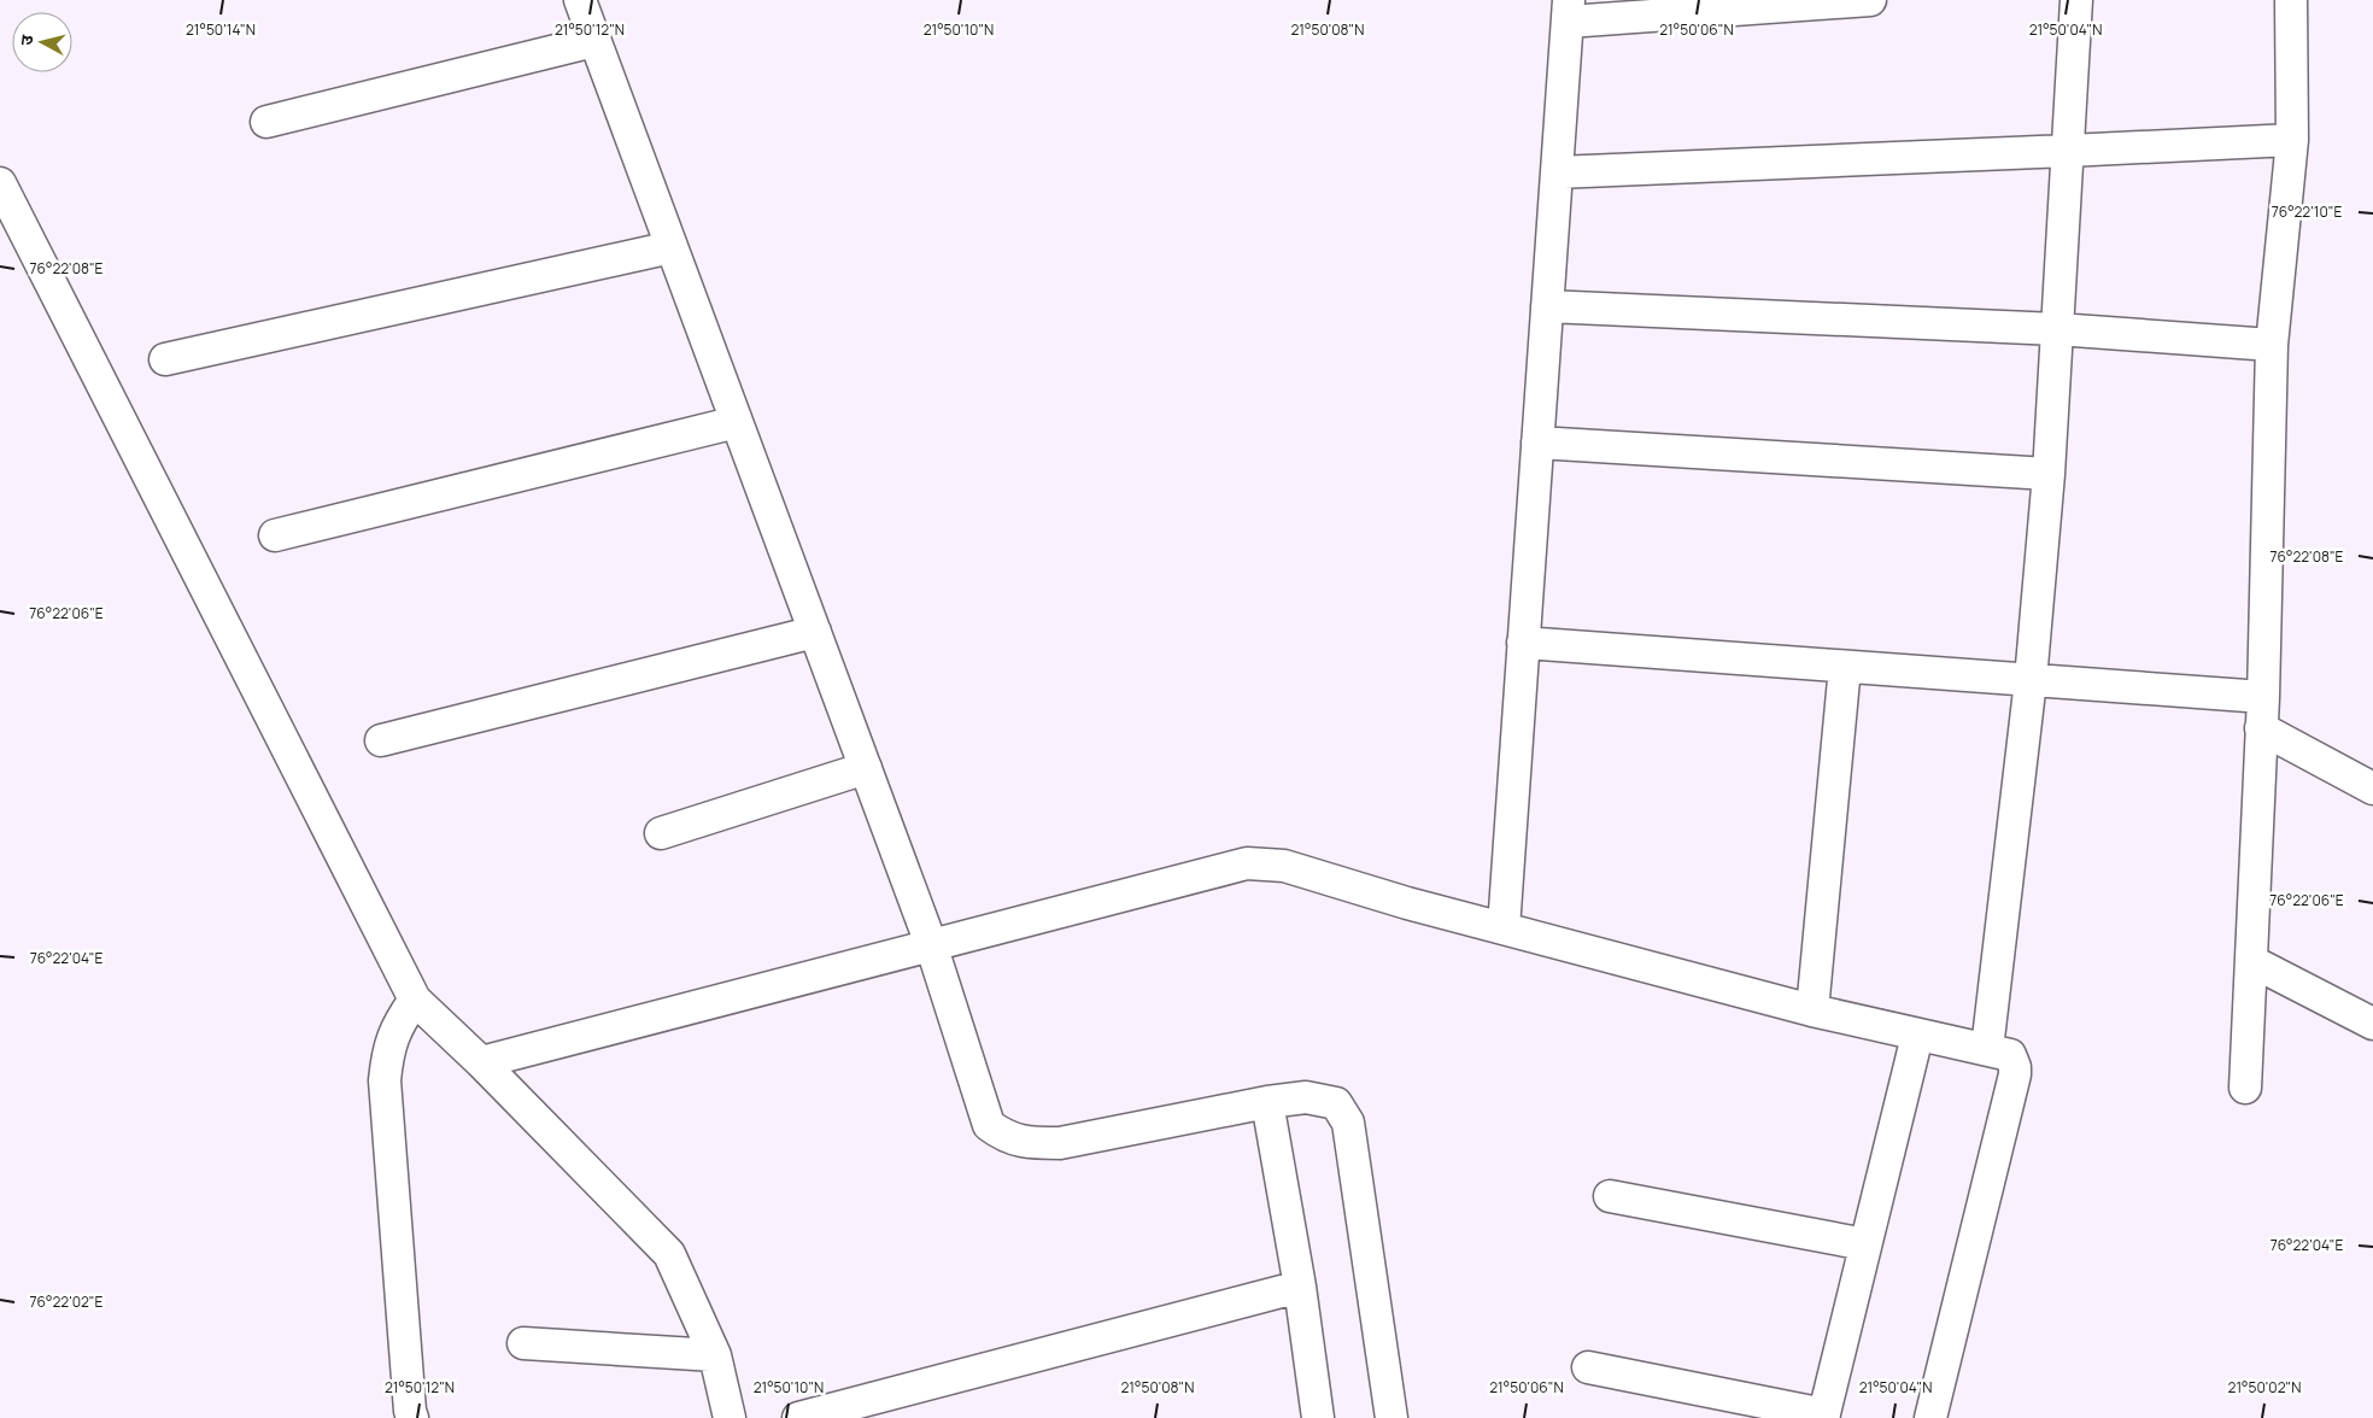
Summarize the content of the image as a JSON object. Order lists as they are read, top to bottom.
{
  "north": "left",
  "coordinates": [
    "21°50'14\"N",
    "21°50'12\"N",
    "21°50'10\"N",
    "21°50'08\"N",
    "21°50'06\"N",
    "21°50'04\"N",
    "76°22'10\"E",
    "76°22'08\"E",
    "76°22'06\"E",
    "76°22'04\"E",
    "76°22'02\"E",
    "21°50'02\"N"
  ]
}
